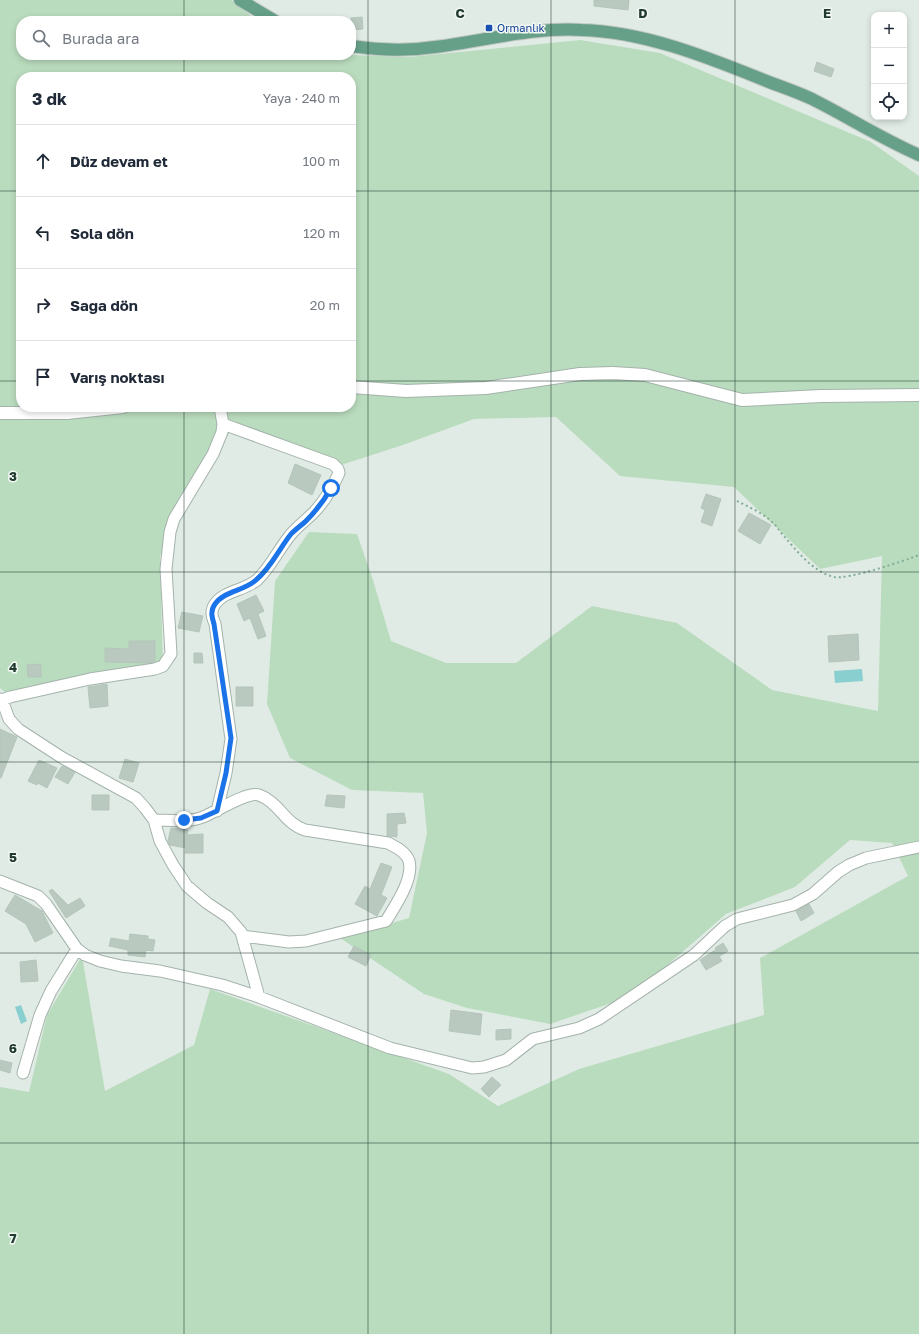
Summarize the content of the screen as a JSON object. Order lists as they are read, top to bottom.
{
  "places": {
    "transit": ["Ormanlık"]
  },
  "page": {
    "map_buttons": ["+", "−"],
    "search": "Burada ara",
    "heading": ["3 dk", "Yaya · 240 m"],
    "list": [
      ["Düz devam et", "100 m"],
      ["Sola dön", "120 m"],
      ["Sağa dön", "20 m"],
      "Varış noktası"
    ]
  },
  "grid": {
    "columns": ["C", "D", "E"],
    "rows": [
      "3",
      "4",
      "5",
      "6",
      "7"
    ]
  }
}
